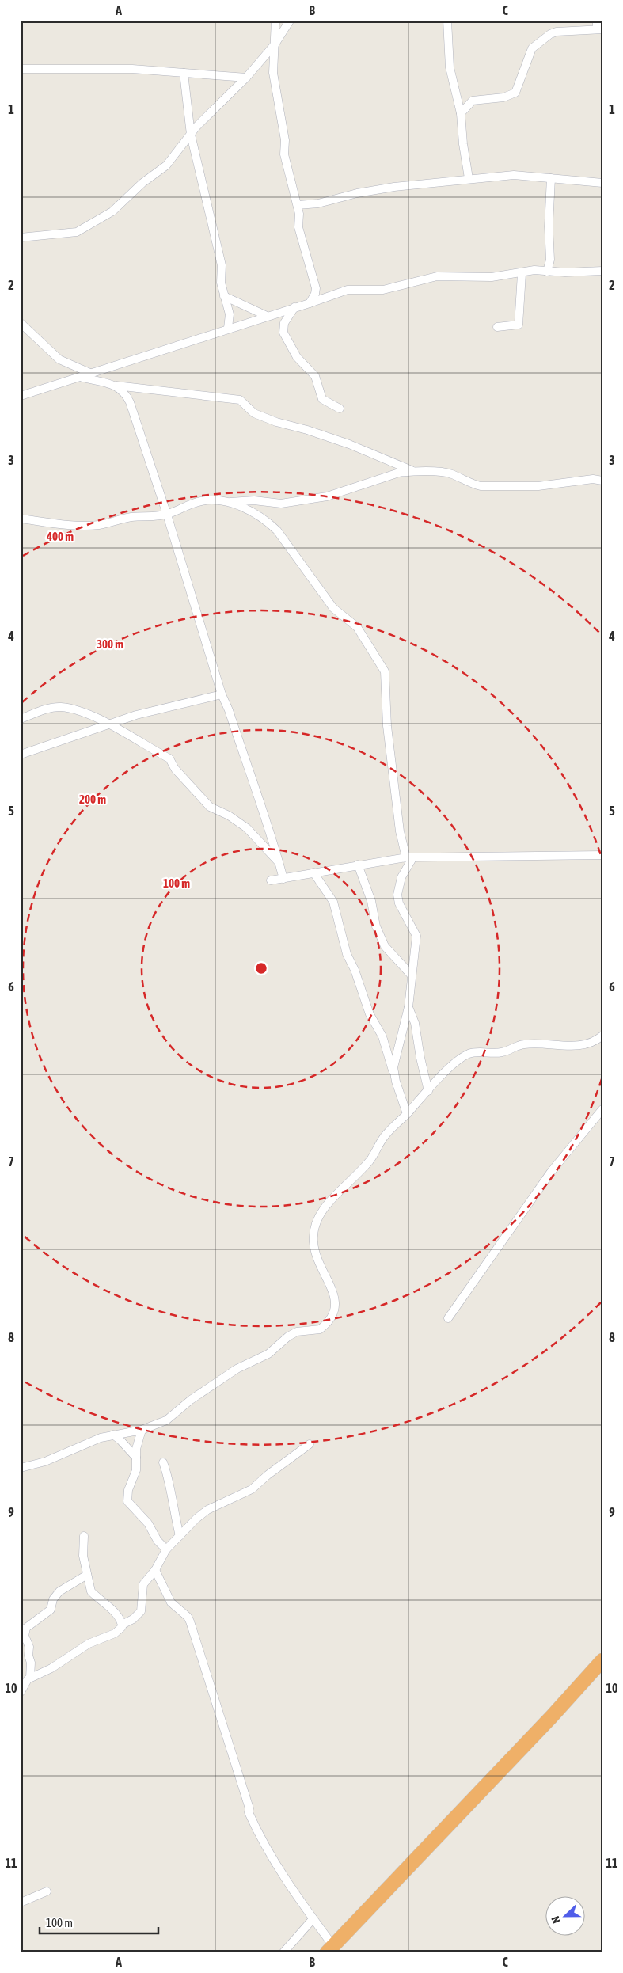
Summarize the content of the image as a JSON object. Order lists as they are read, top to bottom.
{
  "scale_bar": "100 m",
  "north": "left",
  "grid": {
    "columns": ["A", "B", "C"],
    "rows": [
      "1",
      "2",
      "3",
      "4",
      "5",
      "6",
      "7",
      "8",
      "9",
      "10",
      "11"
    ]
  },
  "rings": [
    "400 m",
    "300 m",
    "200 m",
    "100 m"
  ]
}
